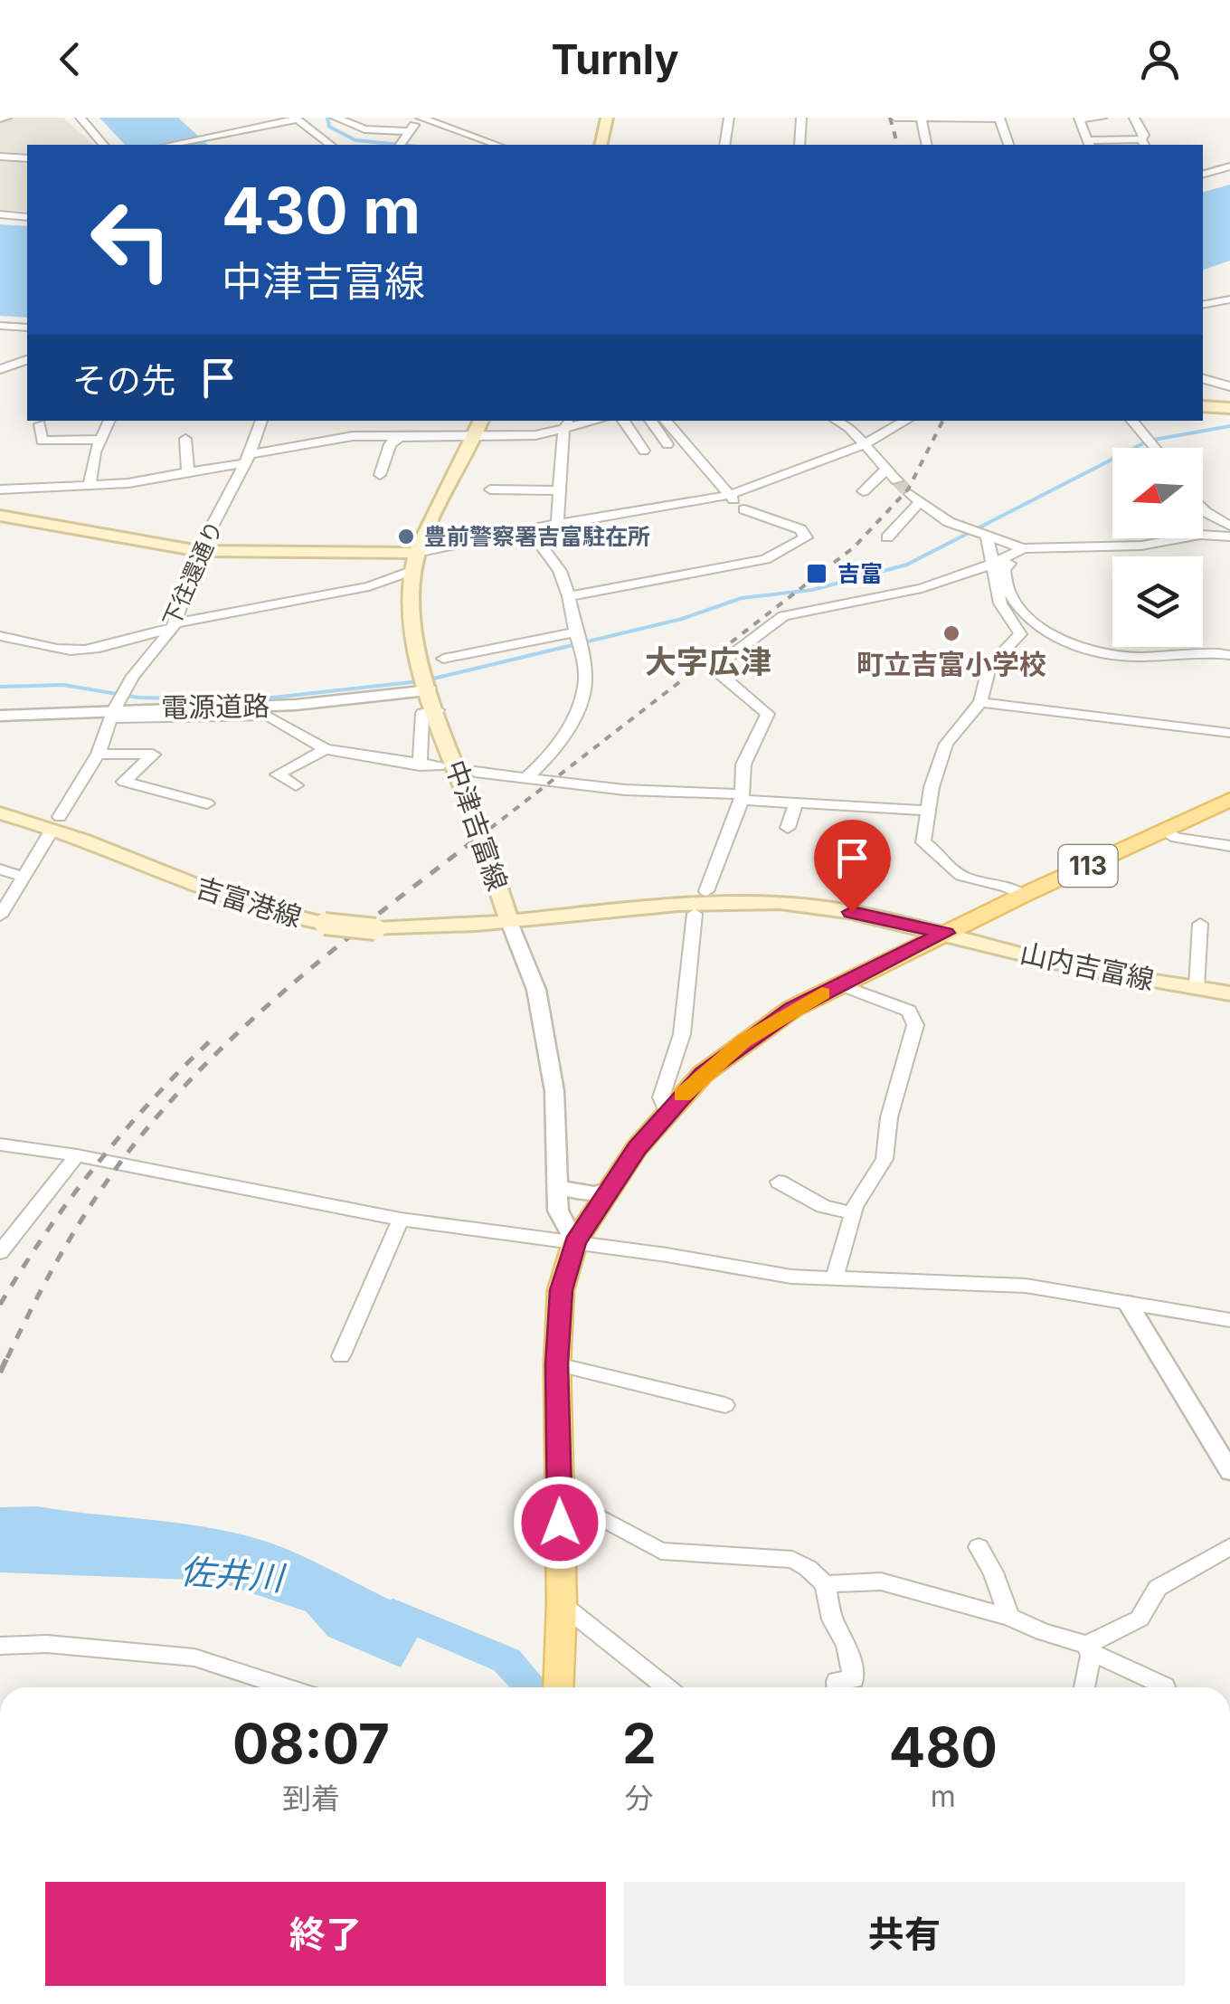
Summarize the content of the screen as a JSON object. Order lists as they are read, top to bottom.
{
  "streets": {
    "main road": [
      "中津吉富線",
      "113",
      "吉富港線",
      "山内吉富線"
    ],
    "street": ["下往還通り", "電源道路"]
  },
  "crossings": [
    ["下往還通り", "電源道路"],
    ["電源道路", "中津吉富線"],
    ["中津吉富線", "113"],
    ["中津吉富線", "吉富港線"],
    ["中津吉富線", "山内吉富線"],
    ["113", "山内吉富線"]
  ],
  "districts": ["大字広津"],
  "water": ["佐井川"],
  "places": {
    "other": ["豊前警察署吉富駐在所", "町立吉富小学校"],
    "transit": ["吉富"]
  },
  "north": "left",
  "page": {
    "header": "Turnly",
    "turn": ["430 m", "中津吉富線"],
    "then": "その先",
    "eta": [
      "08:07",
      "到着",
      "2",
      "分",
      "480",
      "m"
    ],
    "buttons": ["終了", "共有"]
  }
}
